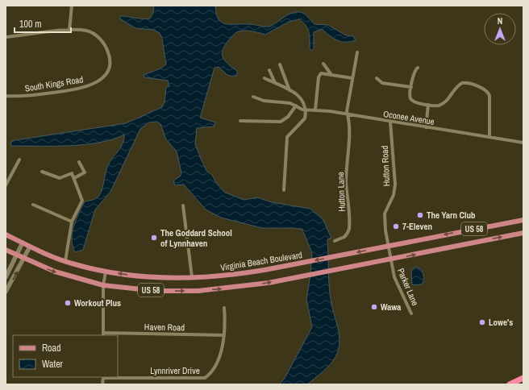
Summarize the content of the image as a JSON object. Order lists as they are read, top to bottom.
{
  "streets": {
    "main road": ["US 58", "Virginia Beach Boulevard"],
    "street": [
      "South Kings Road",
      "Oconee Avenue",
      "Hutton Road",
      "Hutton Lane",
      "Parker Lane",
      "Haven Road",
      "Lynnriver Drive"
    ]
  },
  "crossings": [
    ["Oconee Avenue", "Hutton Road"],
    ["Oconee Avenue", "Hutton Lane"],
    ["Hutton Road", "Virginia Beach Boulevard"],
    ["Hutton Road", "Parker Lane"],
    ["US 58", "Parker Lane"],
    ["Virginia Beach Boulevard", "Parker Lane"],
    ["Haven Road", "Lynnriver Drive"]
  ],
  "places": [
    "The Yarn Club",
    "7-Eleven",
    "The Goddard School of Lynnhaven",
    "Workout Plus",
    "Wawa",
    "Lowe's"
  ],
  "legend": ["Road", "Water"],
  "scale_bar": "100 m",
  "north": "top"
}
